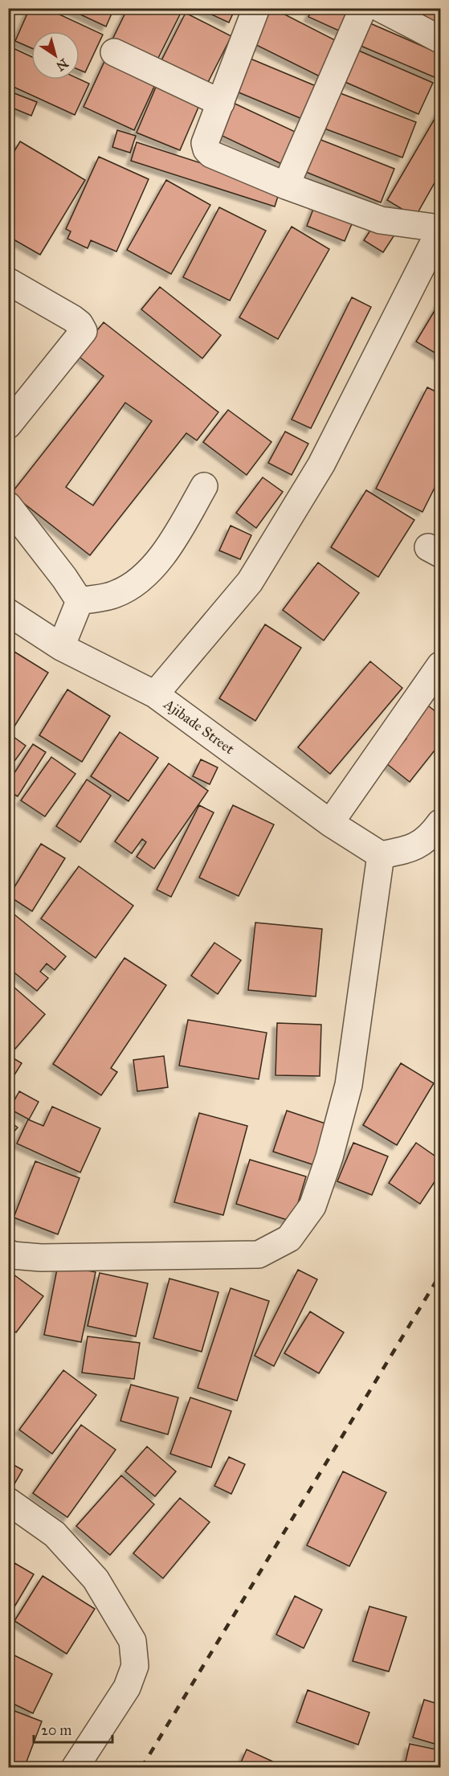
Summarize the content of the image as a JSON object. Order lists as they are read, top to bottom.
{
  "streets": {
    "street": ["Ajibade Street"]
  },
  "scale_bar": "20 m",
  "north": "bottom right"
}
